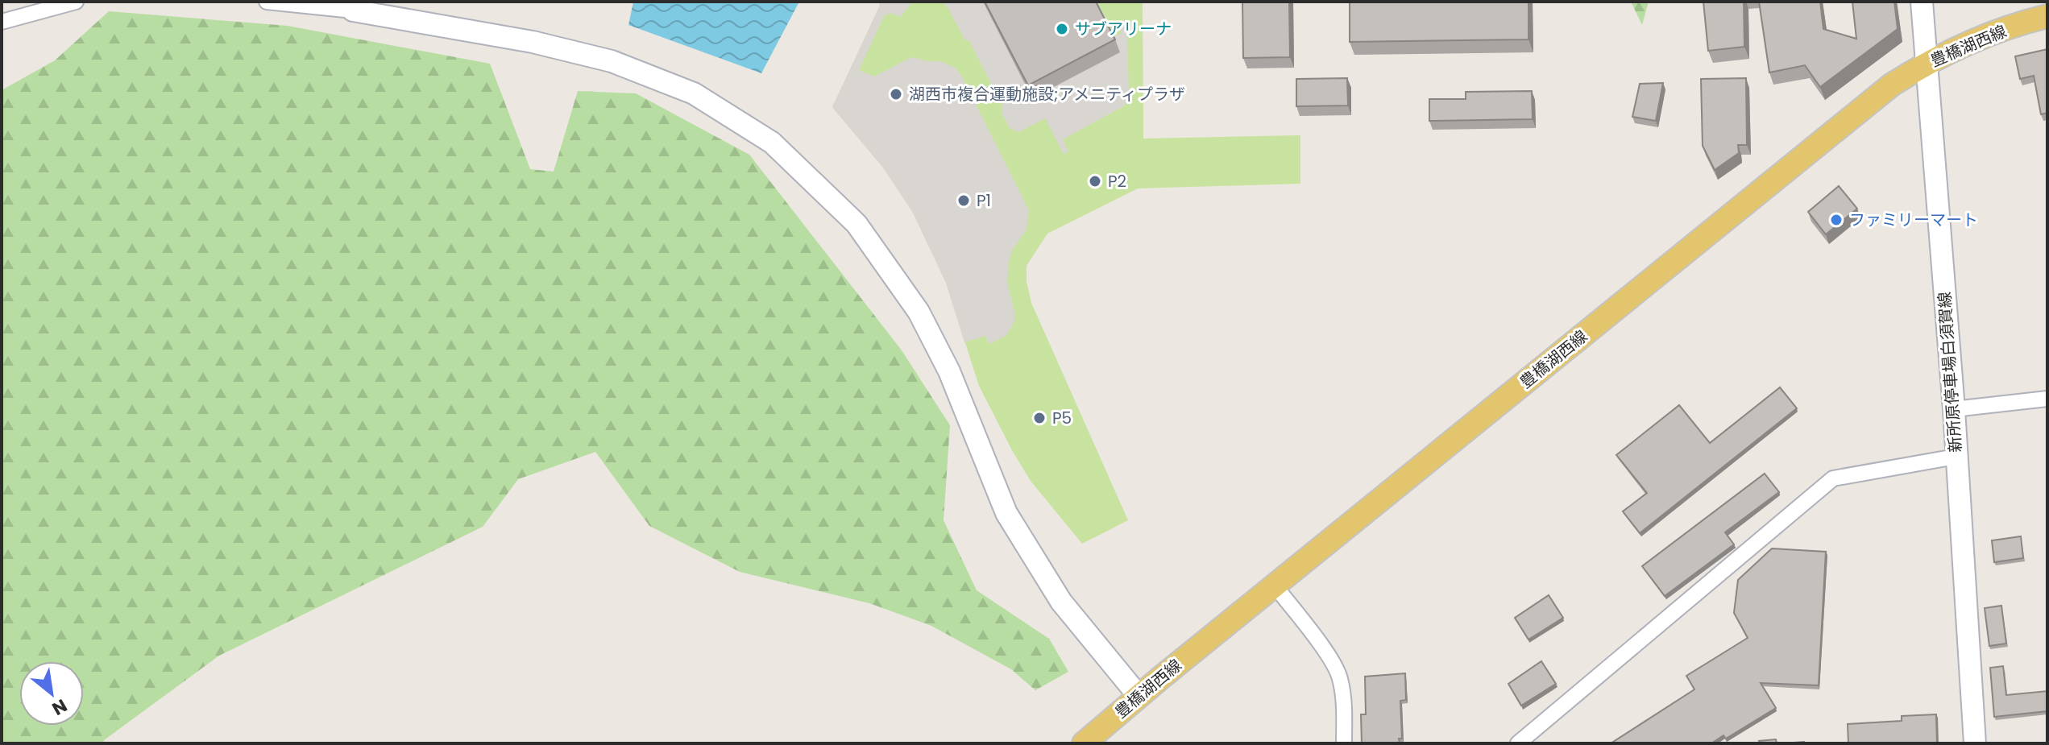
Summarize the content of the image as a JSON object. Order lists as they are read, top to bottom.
{
  "streets": {
    "main road": ["豊橋湖西線"],
    "street": ["新所原停車場白須賀線"]
  },
  "crossings": [
    ["豊橋湖西線", "新所原停車場白須賀線"]
  ],
  "places": [
    "サブアリーナ",
    "湖西市複合運動施設;アメニティプラザ",
    "P2",
    "P1",
    "ファミリーマート",
    "P5"
  ],
  "north": "bottom right"
}
